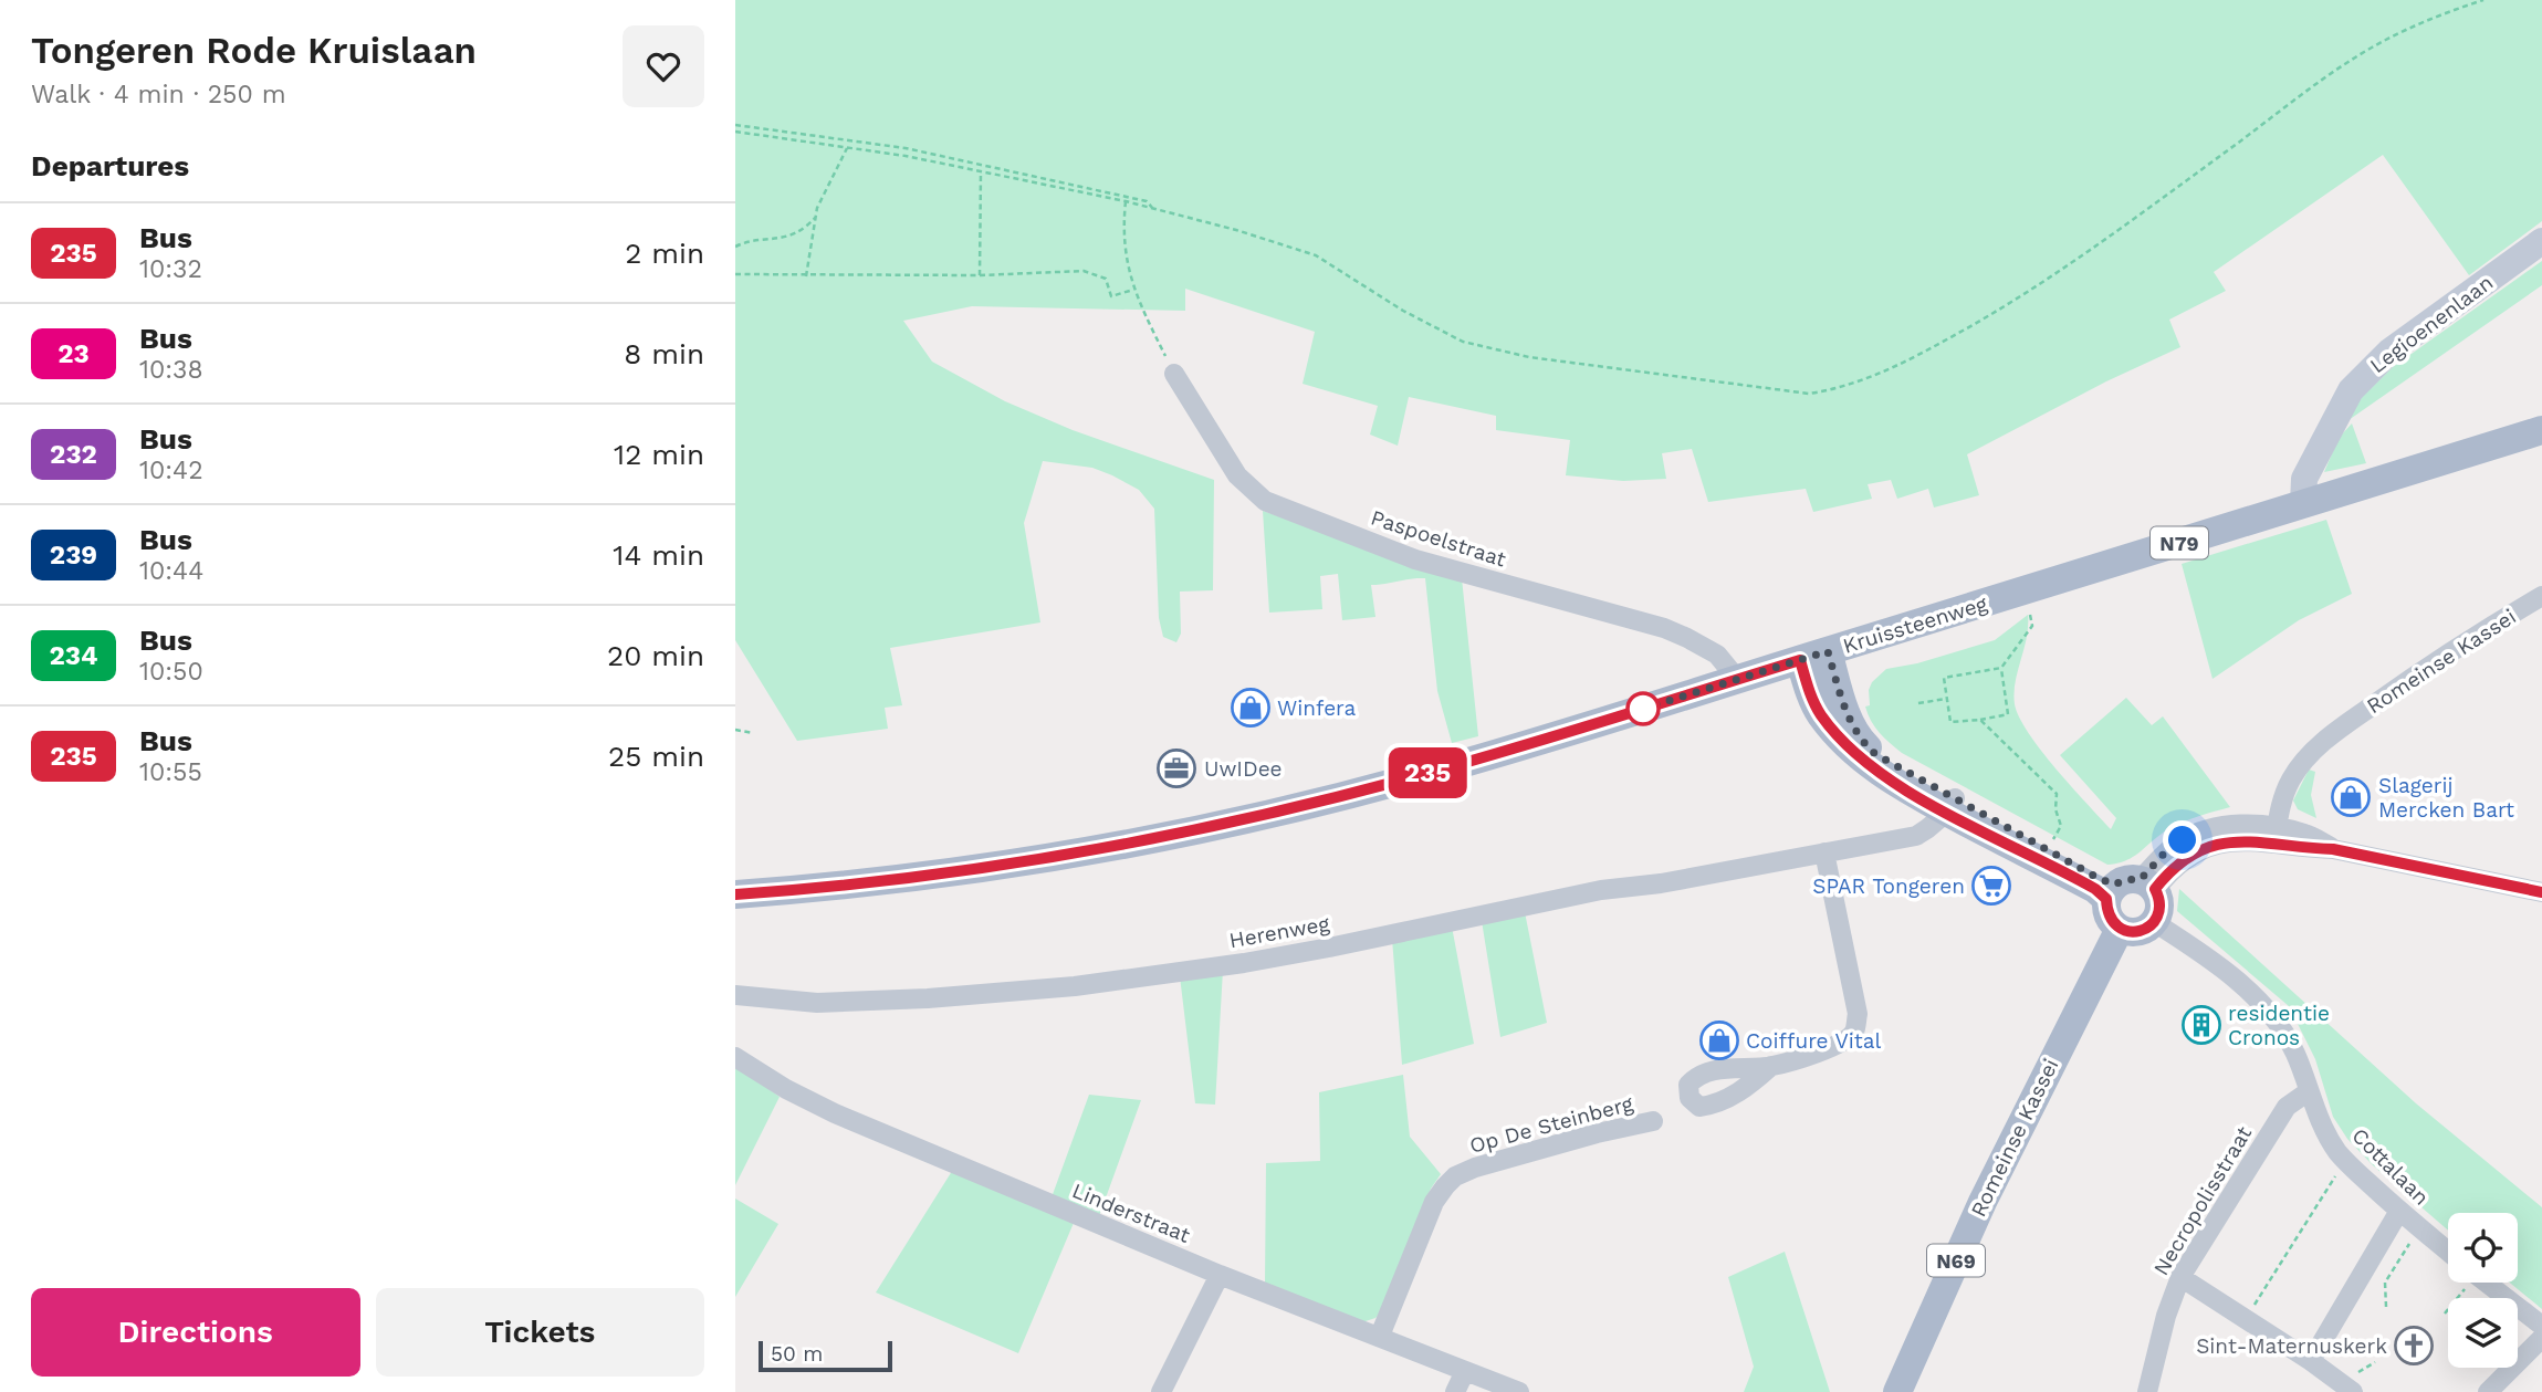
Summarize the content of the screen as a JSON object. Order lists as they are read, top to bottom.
{
  "streets": {
    "main road": [
      "N79",
      "Kruissteenweg",
      "Romeinse Kassei",
      "N69"
    ],
    "street": [
      "Legioenenlaan",
      "Paspoelstraat",
      "Herenweg",
      "Op De Steinberg",
      "Cottalaan",
      "Necropolisstraat",
      "Linderstraat"
    ]
  },
  "crossings": [
    ["Legioenenlaan", "Kruissteenweg"],
    ["Paspoelstraat", "Kruissteenweg"],
    ["Romeinse Kassei", "Cottalaan"],
    ["Op De Steinberg", "Linderstraat"],
    ["Cottalaan", "Necropolisstraat"]
  ],
  "places": {
    "shop": ["Winfera", "Slagerij Mercken Bart", "Coiffure Vital"],
    "office": ["UwIDee"],
    "supermarket": ["SPAR Tongeren"],
    "building": ["residentie Cronos"],
    "church": ["Sint-Maternuskerk"]
  },
  "lines": ["bus line 235"],
  "scale_bar": "50 m",
  "page": {
    "heading": [
      ["Tongeren Rode Kruislaan", "Walk · 4 min · 250 m"],
      "Departures"
    ],
    "on_map": "235",
    "list": [
      {
        "mark": "235",
        "name": "Bus",
        "note": "10:32",
        "value": "2 min"
      },
      {
        "mark": "23",
        "name": "Bus",
        "note": "10:38",
        "value": "8 min"
      },
      {
        "mark": "232",
        "name": "Bus",
        "note": "10:42",
        "value": "12 min"
      },
      {
        "mark": "239",
        "name": "Bus",
        "note": "10:44",
        "value": "14 min"
      },
      {
        "mark": "234",
        "name": "Bus",
        "note": "10:50",
        "value": "20 min"
      },
      {
        "mark": "235",
        "name": "Bus",
        "note": "10:55",
        "value": "25 min"
      }
    ],
    "buttons": ["Directions", "Tickets"],
    "scale": "50 m"
  }
}
